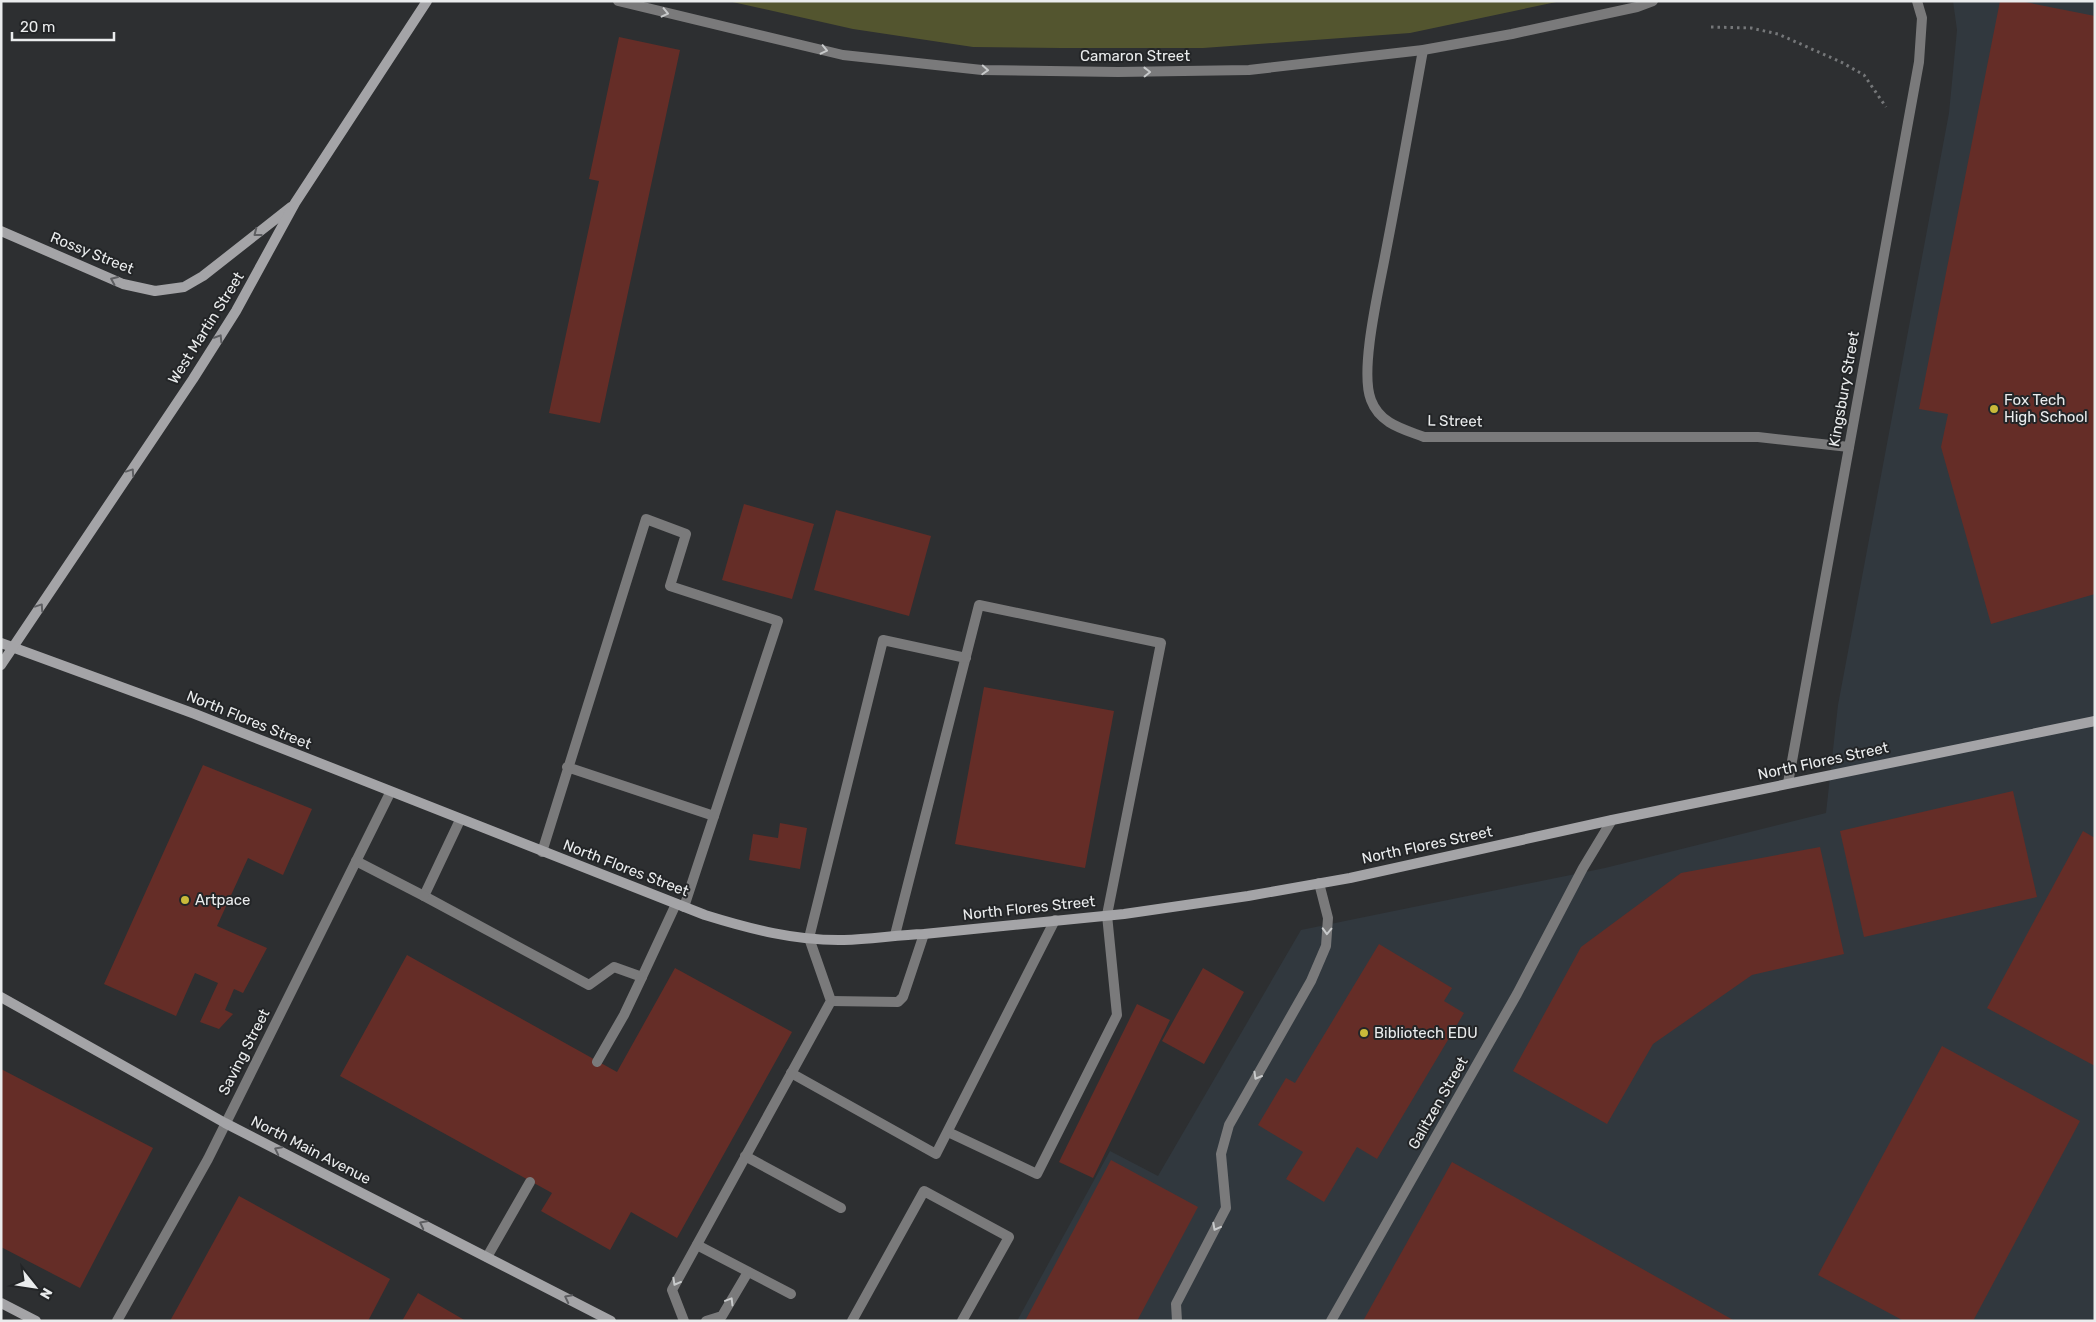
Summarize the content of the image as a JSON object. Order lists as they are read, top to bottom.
{
  "streets": {
    "main road": [
      "Rossy Street",
      "West Martin Street",
      "North Flores Street",
      "North Main Avenue"
    ],
    "street": [
      "Camaron Street",
      "Kingsbury Street",
      "L Street",
      "Saving Street",
      "Galitzen Street"
    ]
  },
  "crossings": [
    ["Camaron Street", "L Street"],
    ["Rossy Street", "West Martin Street"],
    ["West Martin Street", "North Flores Street"],
    ["Kingsbury Street", "L Street"],
    ["Kingsbury Street", "North Flores Street"],
    ["North Flores Street", "Saving Street"],
    ["North Flores Street", "Galitzen Street"],
    ["Saving Street", "North Main Avenue"]
  ],
  "one_way": [
    "Camaron Street",
    "Rossy Street",
    "West Martin Street",
    "North Main Avenue"
  ],
  "places": ["Fox Tech High School", "Artpace", "Bibliotech EDU"],
  "scale_bar": "20 m",
  "north": "bottom right"
}
